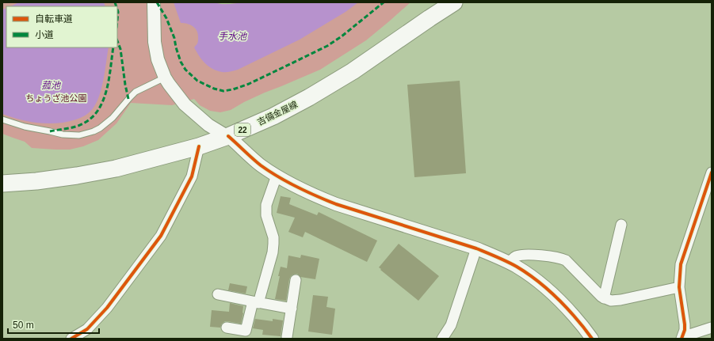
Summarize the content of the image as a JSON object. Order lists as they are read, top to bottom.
{
  "streets": {
    "main road": ["吉備金屋線", "22"]
  },
  "water": ["手水池", "菰池"],
  "parks": ["ちょうざ池公園"],
  "legend": ["自転車道", "小道"],
  "scale_bar": "50 m"
}
